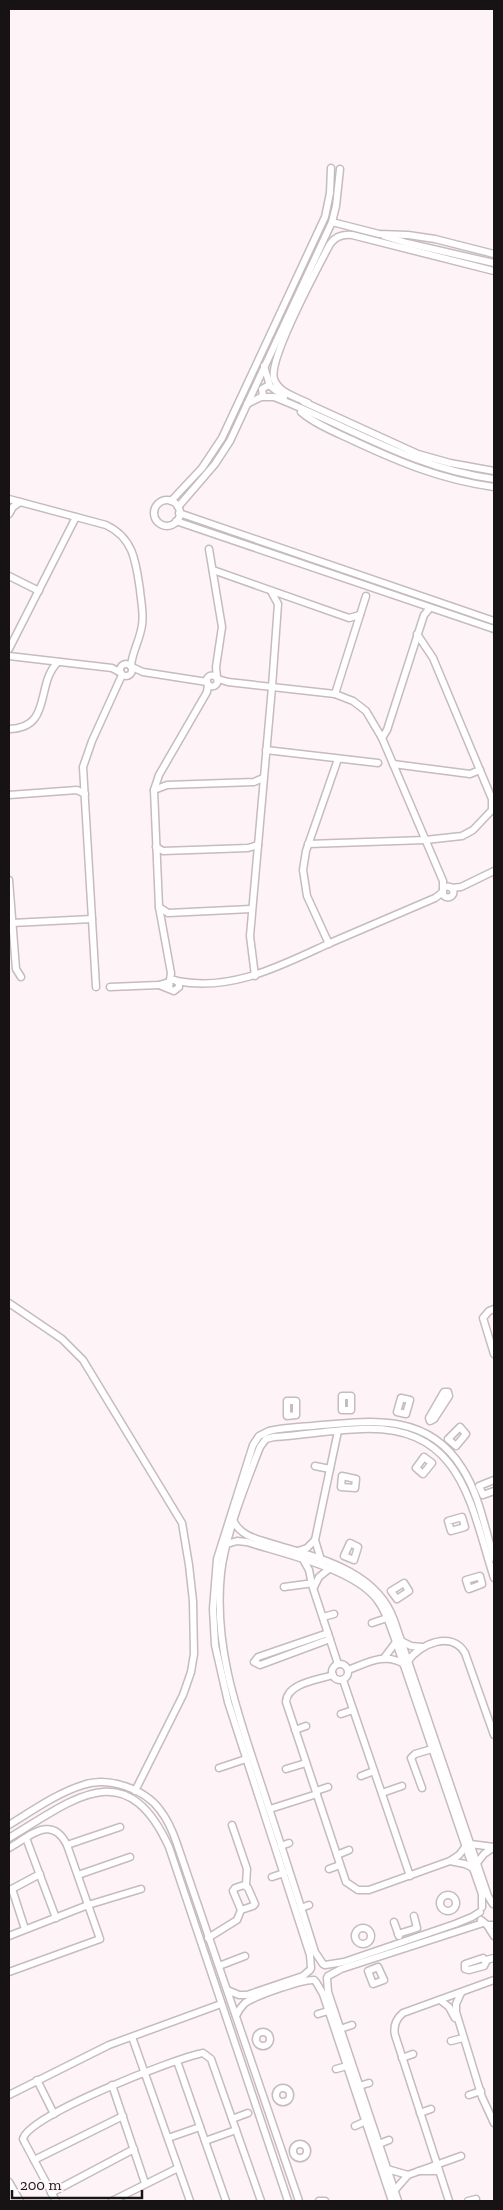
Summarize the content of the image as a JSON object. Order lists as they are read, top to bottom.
{
  "scale_bar": "200 m"
}
